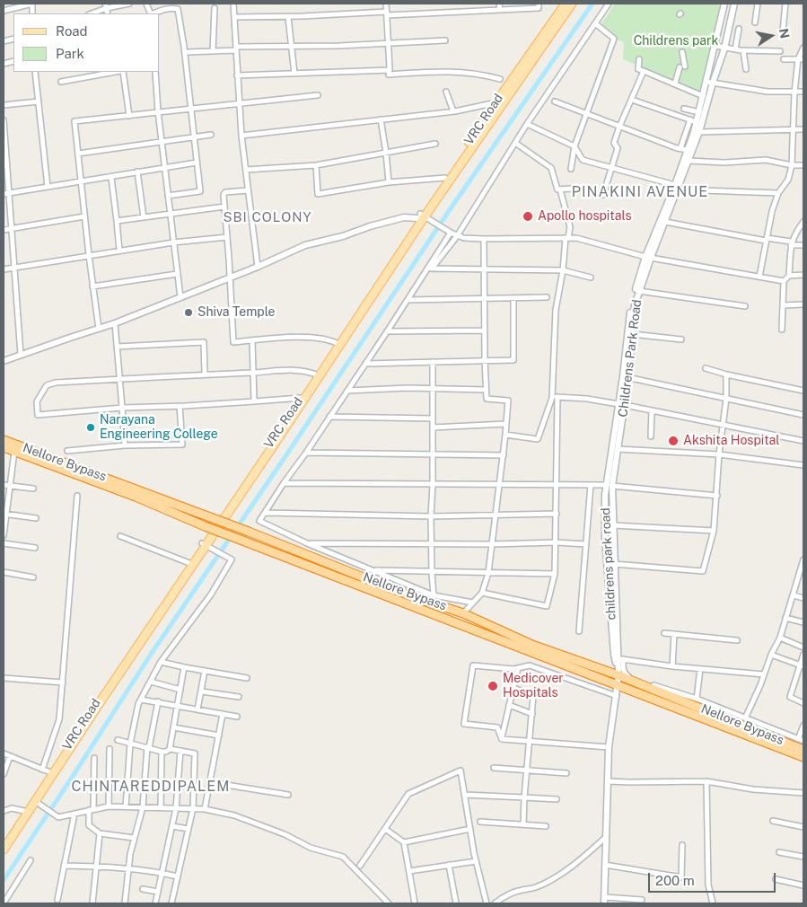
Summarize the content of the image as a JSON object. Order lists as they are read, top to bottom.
{
  "streets": {
    "highway": ["Nellore Bypass"],
    "main road": ["VRC Road"],
    "street": ["Childrens Park Road", "childrens park road"]
  },
  "crossings": [
    ["Childrens Park Road", "childrens park road"],
    ["Nellore Bypass", "childrens park road"]
  ],
  "districts": ["PINAKINI AVENUE", "SBI COLONY", "CHINTAREDDIPALEM"],
  "parks": ["Childrens park"],
  "places": [
    "Apollo hospitals",
    "Shiva Temple",
    "Narayana Engineering College",
    "Akshita Hospital",
    "Medicover Hospitals"
  ],
  "legend": ["Road", "Park"],
  "scale_bar": "200 m",
  "north": "right"
}
